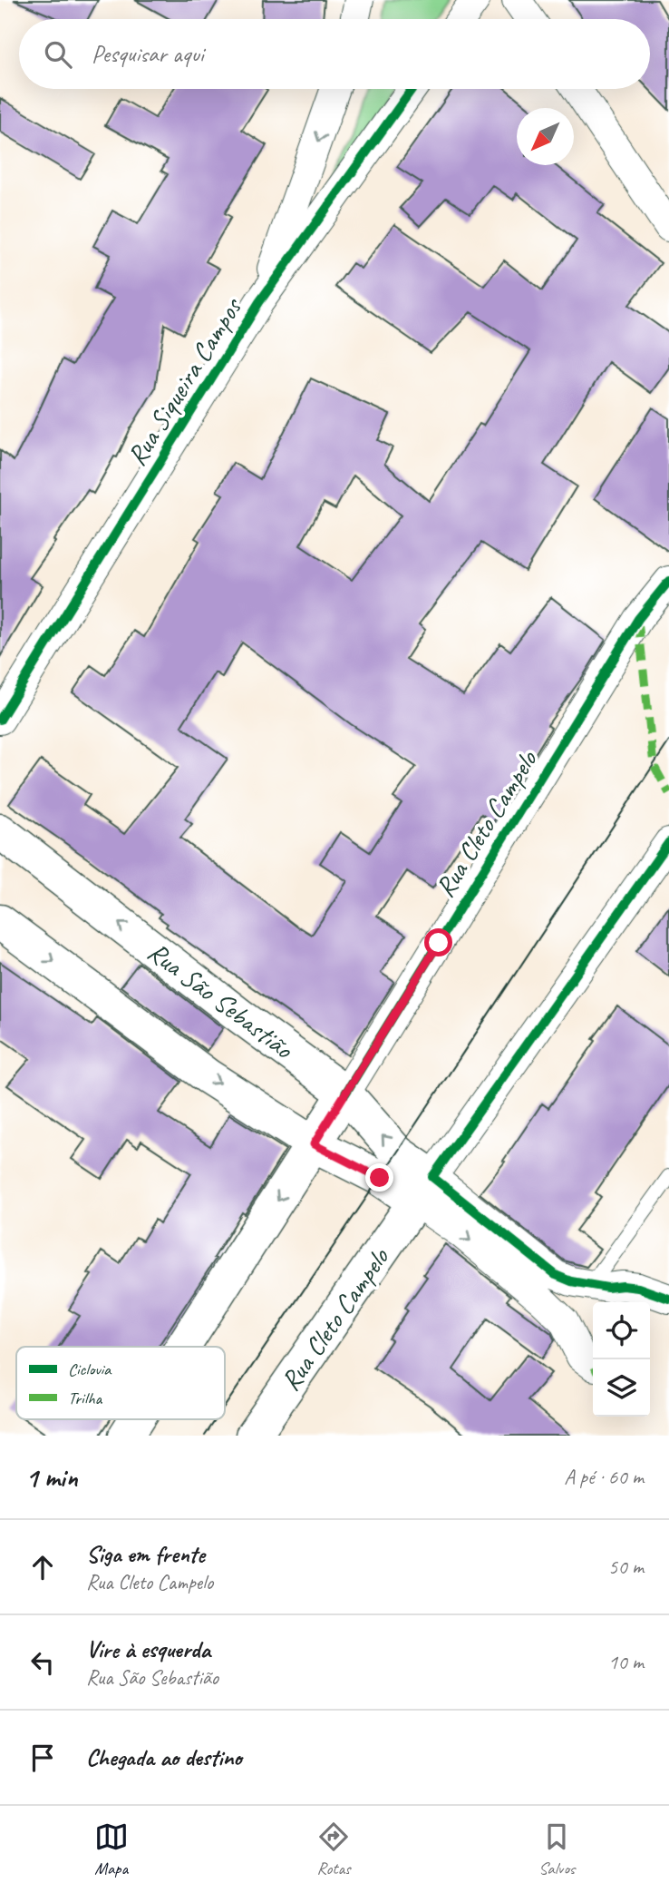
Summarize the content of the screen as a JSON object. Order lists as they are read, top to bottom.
{
  "streets": {
    "main road": ["Rua Cleto Campelo", "Rua São Sebastião"],
    "street": ["Rua Siqueira Campos"]
  },
  "crossings": [
    ["Rua Cleto Campelo", "Rua São Sebastião"]
  ],
  "legend": ["Ciclovia", "Trilha"],
  "north": "bottom left",
  "page": {
    "search": "Pesquisar aqui",
    "heading": ["1 min", "A pé · 60 m"],
    "list": [
      ["Siga em frente", "Rua Cleto Campelo", "50 m"],
      ["Vire à esquerda", "Rua São Sebastião", "10 m"],
      "Chegada ao destino"
    ],
    "nav": ["Mapa", "Rotas", "Salvos"]
  }
}
